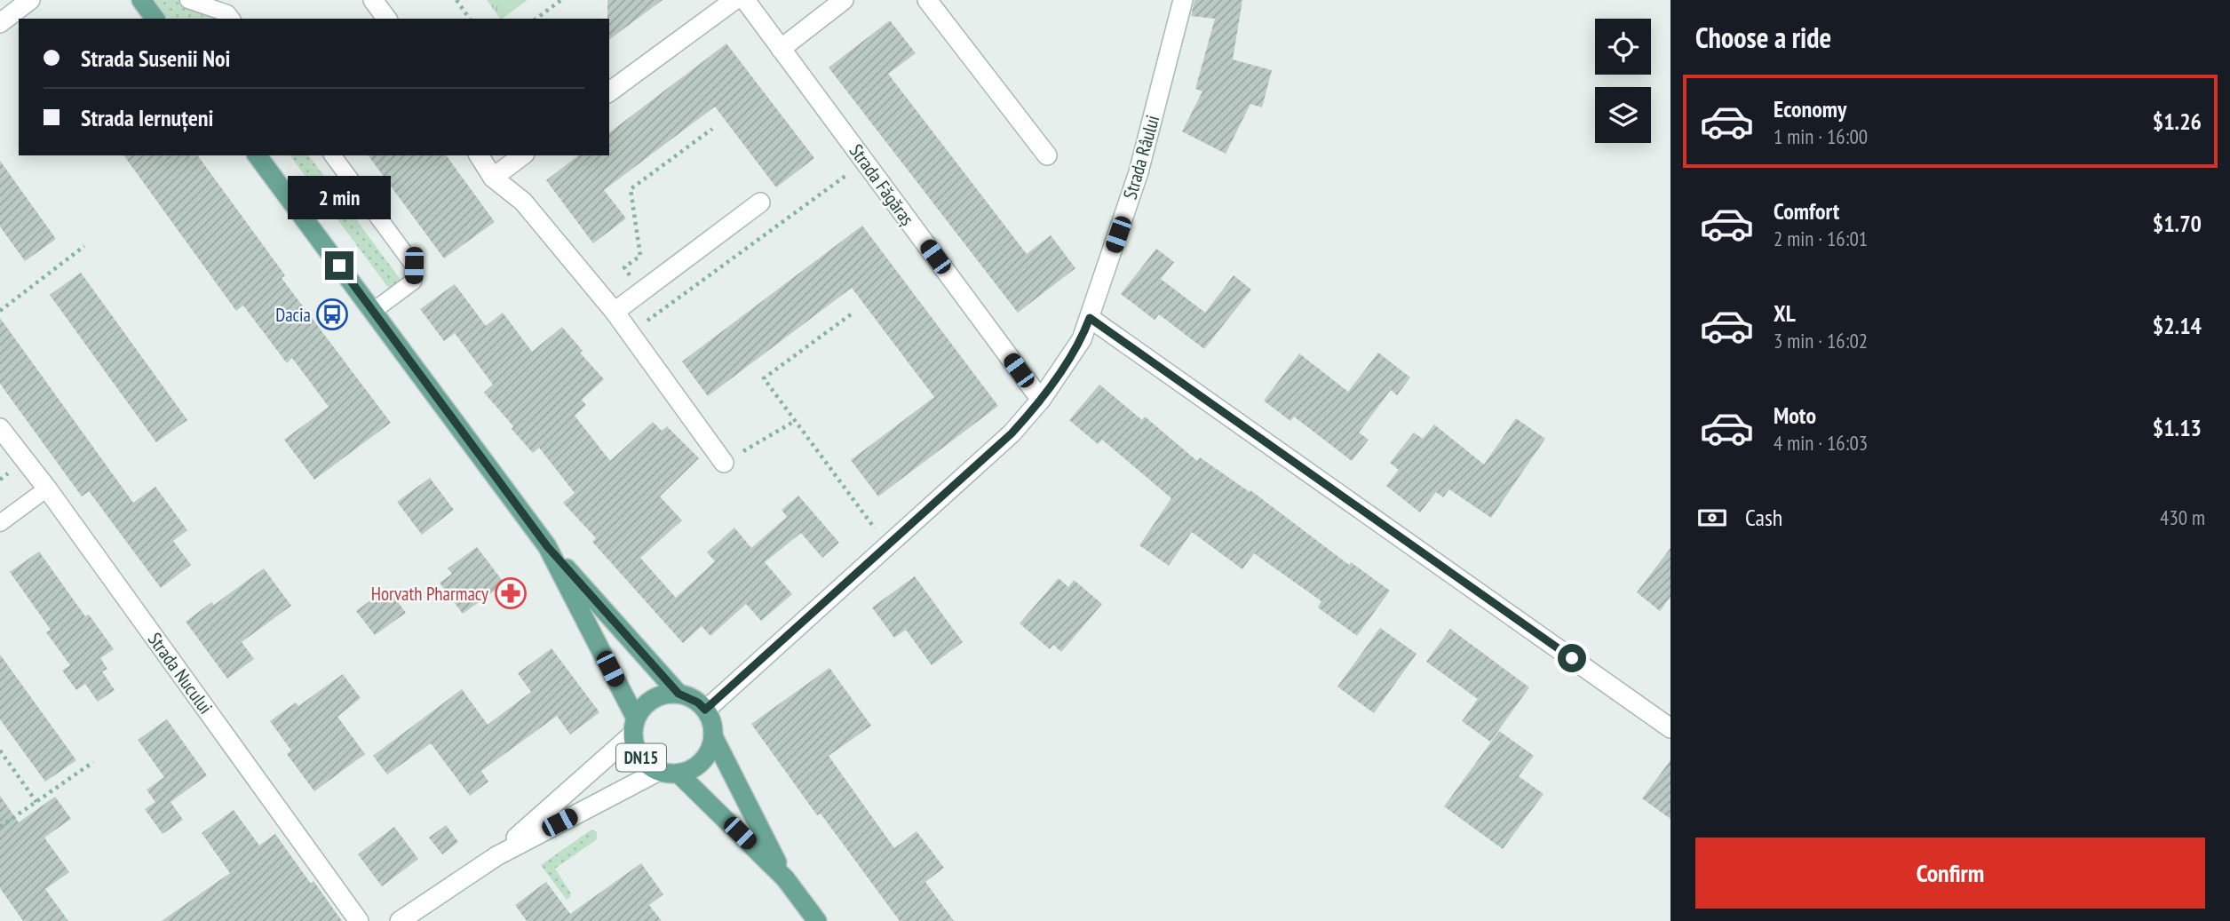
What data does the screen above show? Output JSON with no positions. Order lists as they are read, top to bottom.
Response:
{
  "streets": {
    "main road": ["DN15"],
    "street": ["Strada Râului", "Strada Făgăraș", "Strada Nucului"]
  },
  "crossings": [
    ["Strada Râului", "Strada Făgăraș"],
    ["Strada Râului", "DN15"]
  ],
  "places": {
    "bus stop": ["Dacia"],
    "pharmacy": ["Horvath Pharmacy"]
  },
  "page": {
    "heading": "Choose a ride",
    "banner": ["Strada Susenii Noi", "Strada Iernuțeni"],
    "list": [
      {
        "name": "Economy",
        "note": "1 min · 16:00",
        "value": "$1.26"
      },
      {
        "name": "Comfort",
        "note": "2 min · 16:01",
        "value": "$1.70"
      },
      {
        "name": "XL",
        "note": "3 min · 16:02",
        "value": "$2.14"
      },
      {
        "name": "Moto",
        "note": "4 min · 16:03",
        "value": "$1.13"
      }
    ],
    "bubble": "2 min",
    "pay": ["Cash", "430 m"],
    "buttons": "Confirm"
  }
}
